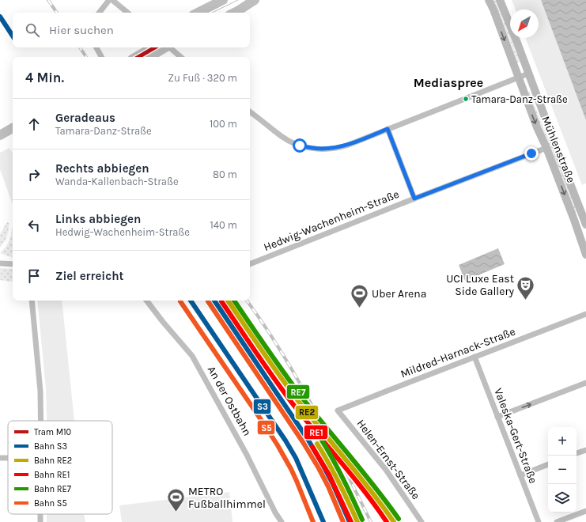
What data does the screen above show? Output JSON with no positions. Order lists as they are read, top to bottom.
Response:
{
  "streets": {
    "main road": ["Mühlenstraße"],
    "street": [
      "Hedwig-Wachenheim-Straße",
      "Mildred-Harnack-Straße",
      "An der Ostbahn",
      "Valeska-Gert-Straße",
      "Helen-Ernst-Straße"
    ]
  },
  "crossings": [
    ["Mühlenstraße", "Hedwig-Wachenheim-Straße"],
    ["Mildred-Harnack-Straße", "Valeska-Gert-Straße"],
    ["Mildred-Harnack-Straße", "Helen-Ernst-Straße"]
  ],
  "districts": ["Mediaspree"],
  "places": {
    "other": ["Tamara-Danz-Straße"],
    "theatre": ["UCI Luxe East Side Gallery"],
    "sports": ["Uber Arena", "METRO Fußballhimmel"]
  },
  "lines": [
    "rail line S3",
    "tram line M10",
    "rail line RE2",
    "rail line RE7",
    "rail line RE1",
    "rail line S5"
  ],
  "legend": [
    "Tram M10",
    "Bahn S3",
    "Bahn RE2",
    "Bahn RE1",
    "Bahn RE7",
    "Bahn S5"
  ],
  "north": "bottom left",
  "page": {
    "search": "Hier suchen",
    "heading": ["4 Min.", "Zu Fuß · 320 m"],
    "list": [
      ["Geradeaus", "Tamara-Danz-Straße", "100 m"],
      ["Rechts abbiegen", "Wanda-Kallenbach-Straße", "80 m"],
      ["Links abbiegen", "Hedwig-Wachenheim-Straße", "140 m"],
      "Ziel erreicht"
    ],
    "map_buttons": ["+", "−"]
  }
}
